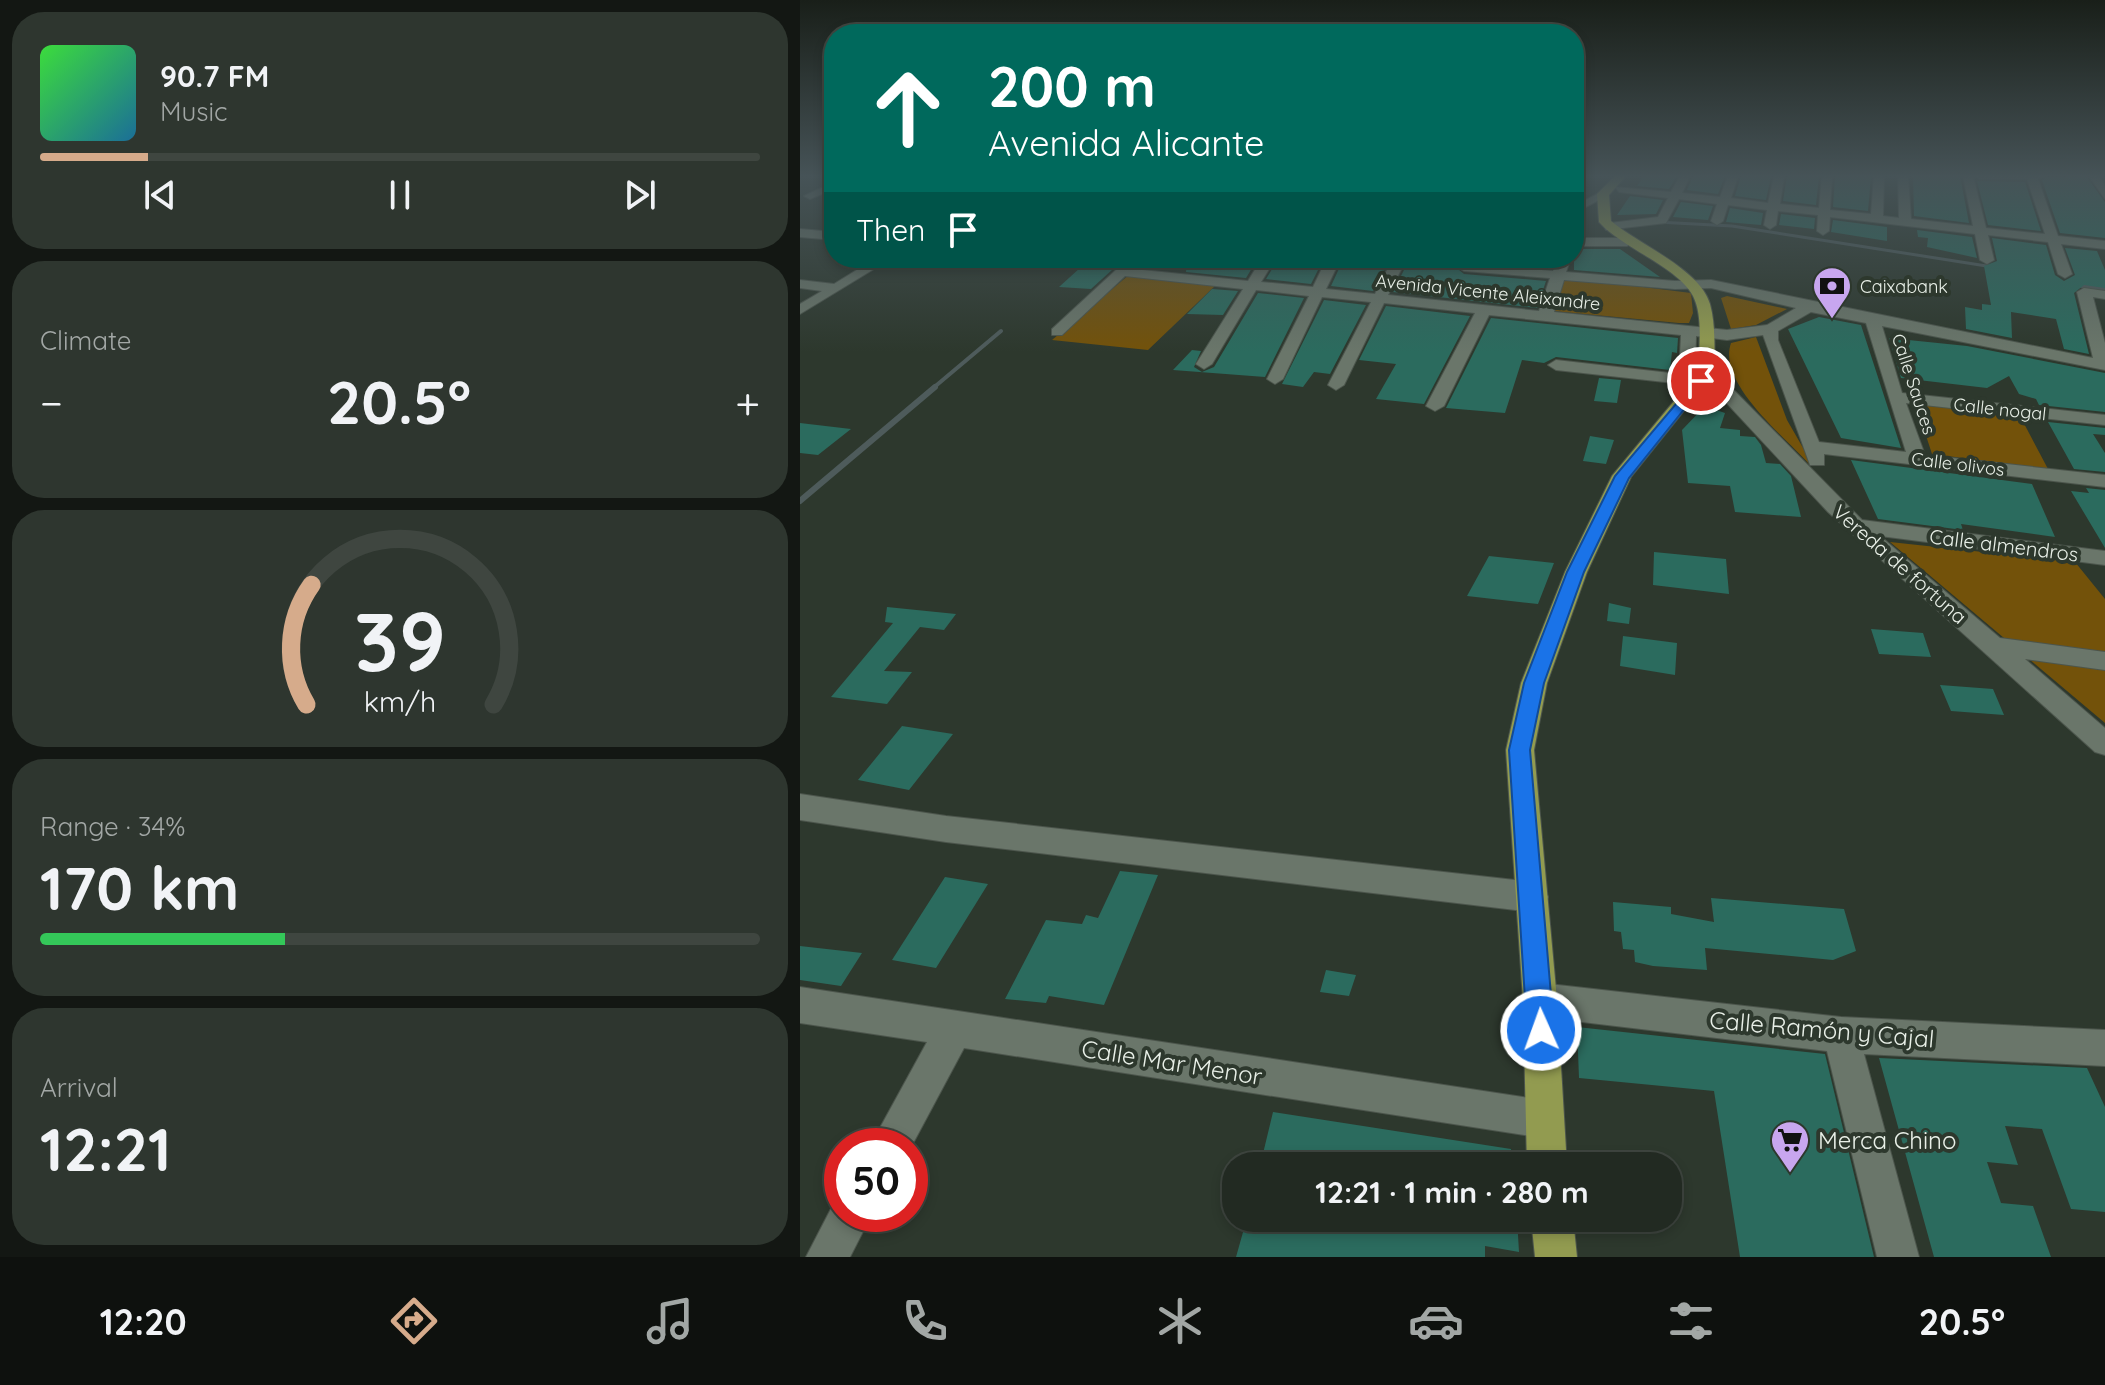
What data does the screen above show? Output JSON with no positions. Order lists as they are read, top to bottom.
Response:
{
  "streets": {
    "street": [
      "Avenida Vicente Aleixandre",
      "Calle Sauces",
      "Calle nogal",
      "Calle olivos",
      "Calle almendros",
      "Vereda de fortuna",
      "Calle Ramón y Cajal",
      "Calle Mar Menor"
    ]
  },
  "crossings": [
    ["Avenida Vicente Aleixandre", "Vereda de fortuna"],
    ["Calle Sauces", "Calle nogal"],
    ["Calle Sauces", "Calle olivos"],
    ["Calle olivos", "Vereda de fortuna"],
    ["Calle almendros", "Vereda de fortuna"]
  ],
  "places": {
    "bank": ["Caixabank"],
    "supermarket": ["Merca Chino"]
  },
  "page": {
    "turn": ["200 m", "Avenida Alicante"],
    "song": ["90.7 FM", "Music"],
    "then": "Then",
    "tile": [
      "Climate",
      ["Range · 34%", "170 km"],
      ["Arrival", "12:21"]
    ],
    "heat": ["−", "20.5°", "+"],
    "limit": "50",
    "trip": "12:21 · 1 min · 280 m",
    "tabs": ["12:20", "20.5°"],
    "gauge": ["39", "km/h"]
  }
}
